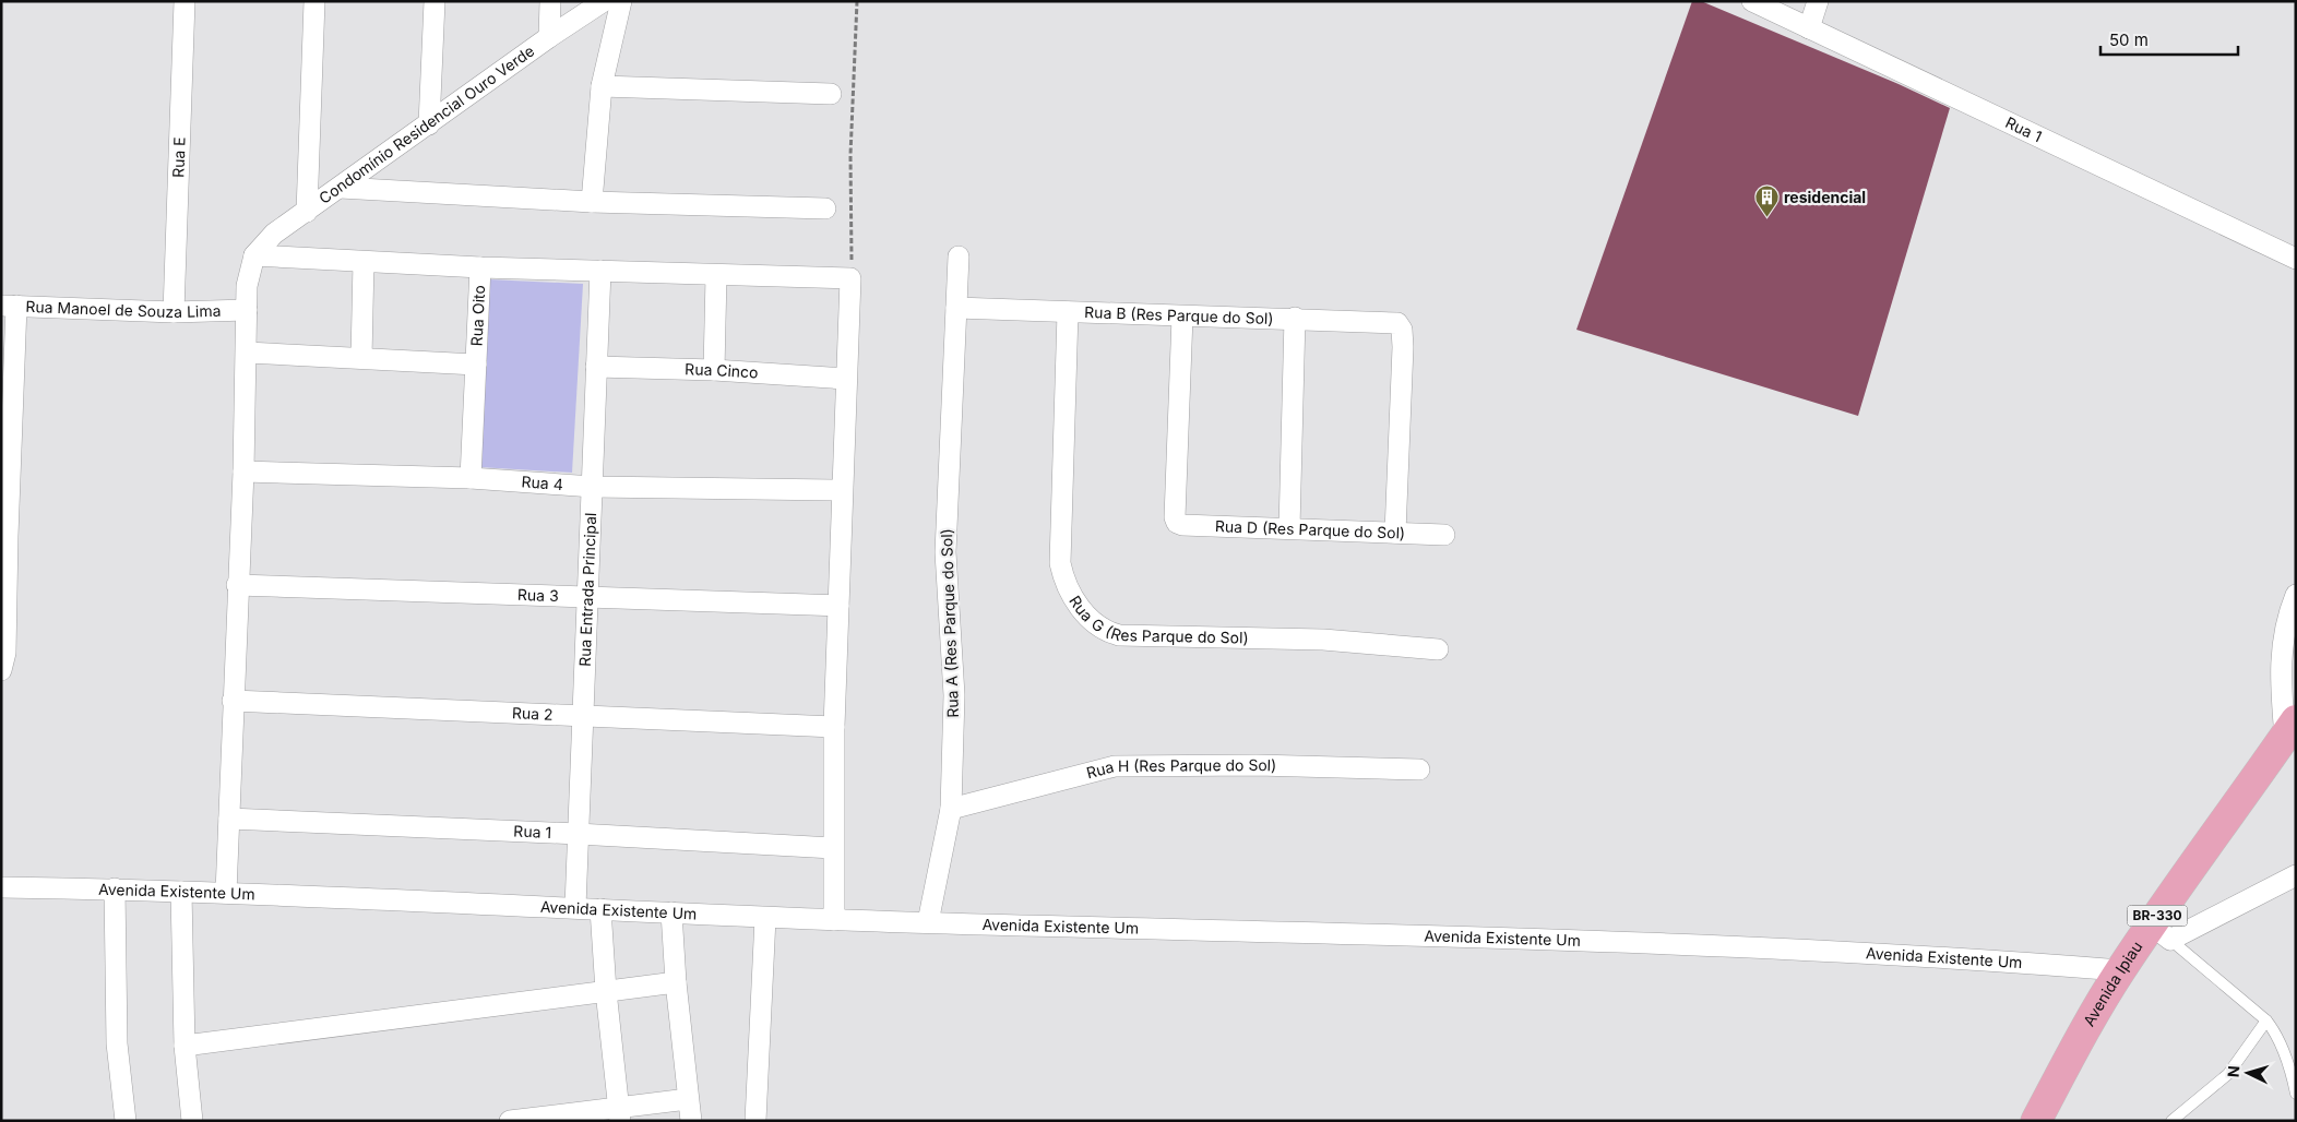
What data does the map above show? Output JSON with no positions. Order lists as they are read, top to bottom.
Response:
{
  "streets": {
    "main road": ["BR-330", "Avenida Ipiau"],
    "street": [
      "Condomínio Residencial Ouro Verde",
      "Rua 1",
      "Rua E",
      "Rua Manoel de Souza Lima",
      "Rua Oito",
      "Rua B (Res Parque do Sol)",
      "Rua Cinco",
      "Rua 4",
      "Rua D (Res Parque do Sol)",
      "Rua Entrada Principal",
      "Rua 3",
      "Rua G (Res Parque do Sol)",
      "Rua A (Res Parque do Sol)",
      "Rua 2",
      "Rua H (Res Parque do Sol)",
      "Avenida Existente Um"
    ]
  },
  "crossings": [
    ["Rua 1", "Rua Entrada Principal"],
    ["Rua E", "Rua Manoel de Souza Lima"],
    ["Rua Oito", "Rua 4"],
    ["Rua B (Res Parque do Sol)", "Rua D (Res Parque do Sol)"],
    ["Rua B (Res Parque do Sol)", "Rua G (Res Parque do Sol)"],
    ["Rua B (Res Parque do Sol)", "Rua A (Res Parque do Sol)"],
    ["Rua Cinco", "Rua Entrada Principal"],
    ["Rua 4", "Rua Entrada Principal"],
    ["Rua Entrada Principal", "Rua 3"],
    ["Rua Entrada Principal", "Rua 2"],
    ["Rua Entrada Principal", "Avenida Existente Um"],
    ["Rua A (Res Parque do Sol)", "Rua H (Res Parque do Sol)"],
    ["Rua A (Res Parque do Sol)", "Avenida Existente Um"],
    ["Avenida Existente Um", "Avenida Ipiau"]
  ],
  "places": {
    "building": ["residencial"]
  },
  "scale_bar": "50 m",
  "north": "left"
}
